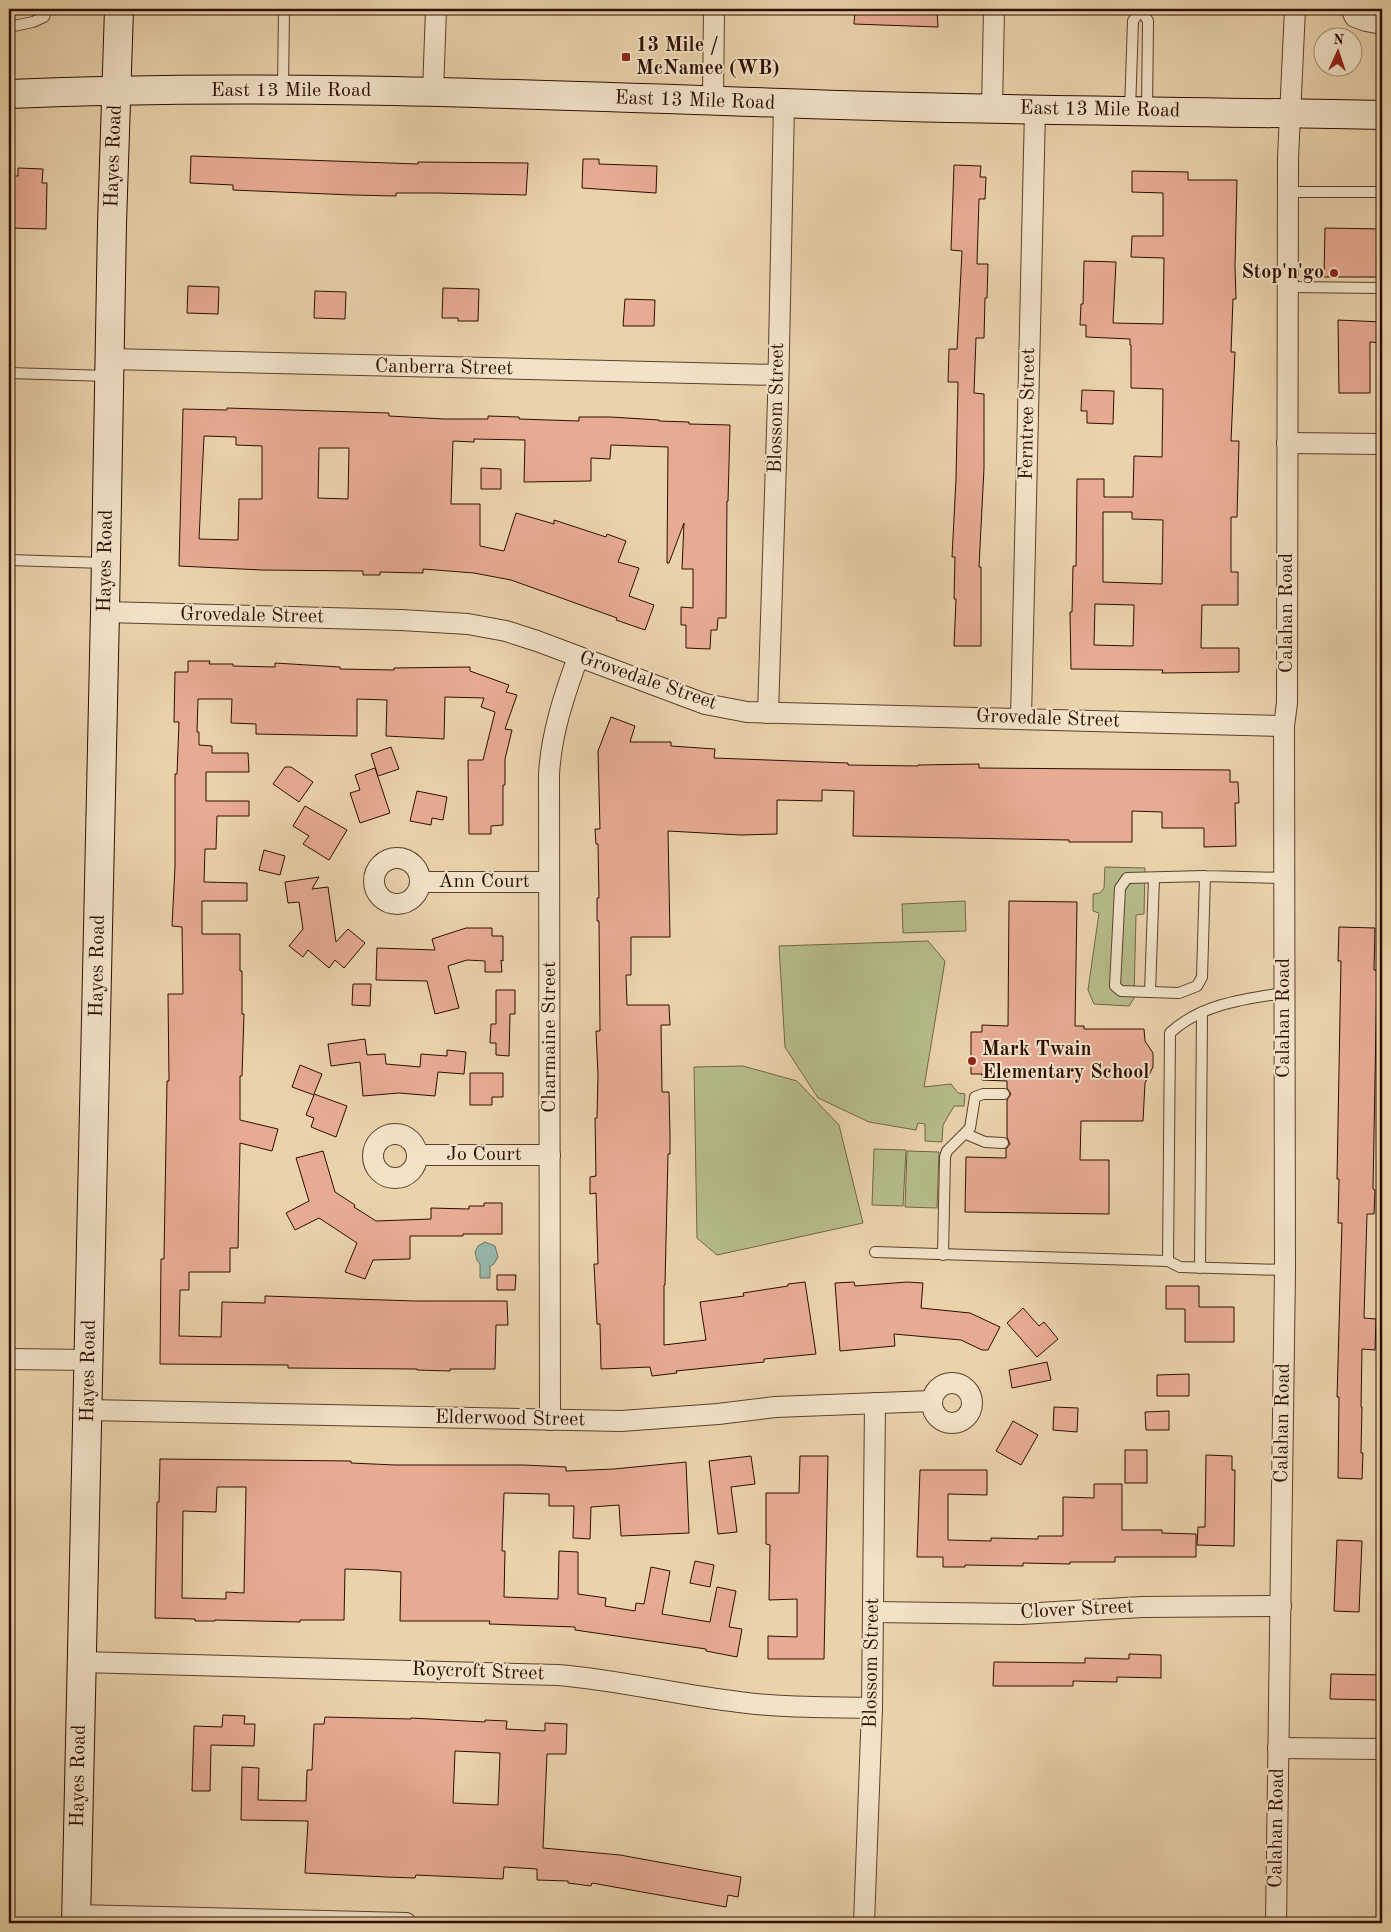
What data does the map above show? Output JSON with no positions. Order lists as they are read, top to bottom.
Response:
{
  "streets": {
    "street": [
      "East 13 Mile Road",
      "Hayes Road",
      "Canberra Street",
      "Blossom Street",
      "Ferntree Street",
      "Calahan Road",
      "Grovedale Street",
      "Ann Court",
      "Charmaine Street",
      "Jo Court",
      "Elderwood Street",
      "Clover Street",
      "Roycroft Street"
    ]
  },
  "crossings": [
    ["East 13 Mile Road", "Hayes Road"],
    ["East 13 Mile Road", "Blossom Street"],
    ["East 13 Mile Road", "Ferntree Street"],
    ["East 13 Mile Road", "Calahan Road"],
    ["Hayes Road", "Canberra Street"],
    ["Hayes Road", "Grovedale Street"],
    ["Hayes Road", "Elderwood Street"],
    ["Hayes Road", "Roycroft Street"],
    ["Canberra Street", "Blossom Street"],
    ["Blossom Street", "Grovedale Street"],
    ["Blossom Street", "Elderwood Street"],
    ["Blossom Street", "Clover Street"],
    ["Blossom Street", "Roycroft Street"],
    ["Ferntree Street", "Grovedale Street"],
    ["Calahan Road", "Grovedale Street"],
    ["Calahan Road", "Clover Street"],
    ["Grovedale Street", "Charmaine Street"],
    ["Ann Court", "Charmaine Street"],
    ["Charmaine Street", "Jo Court"],
    ["Charmaine Street", "Elderwood Street"]
  ],
  "places": {
    "transit": ["13 Mile / McNamee (WB)"],
    "other": ["Stop'n'go", "Mark Twain Elementary School"]
  },
  "north": "top"
}
